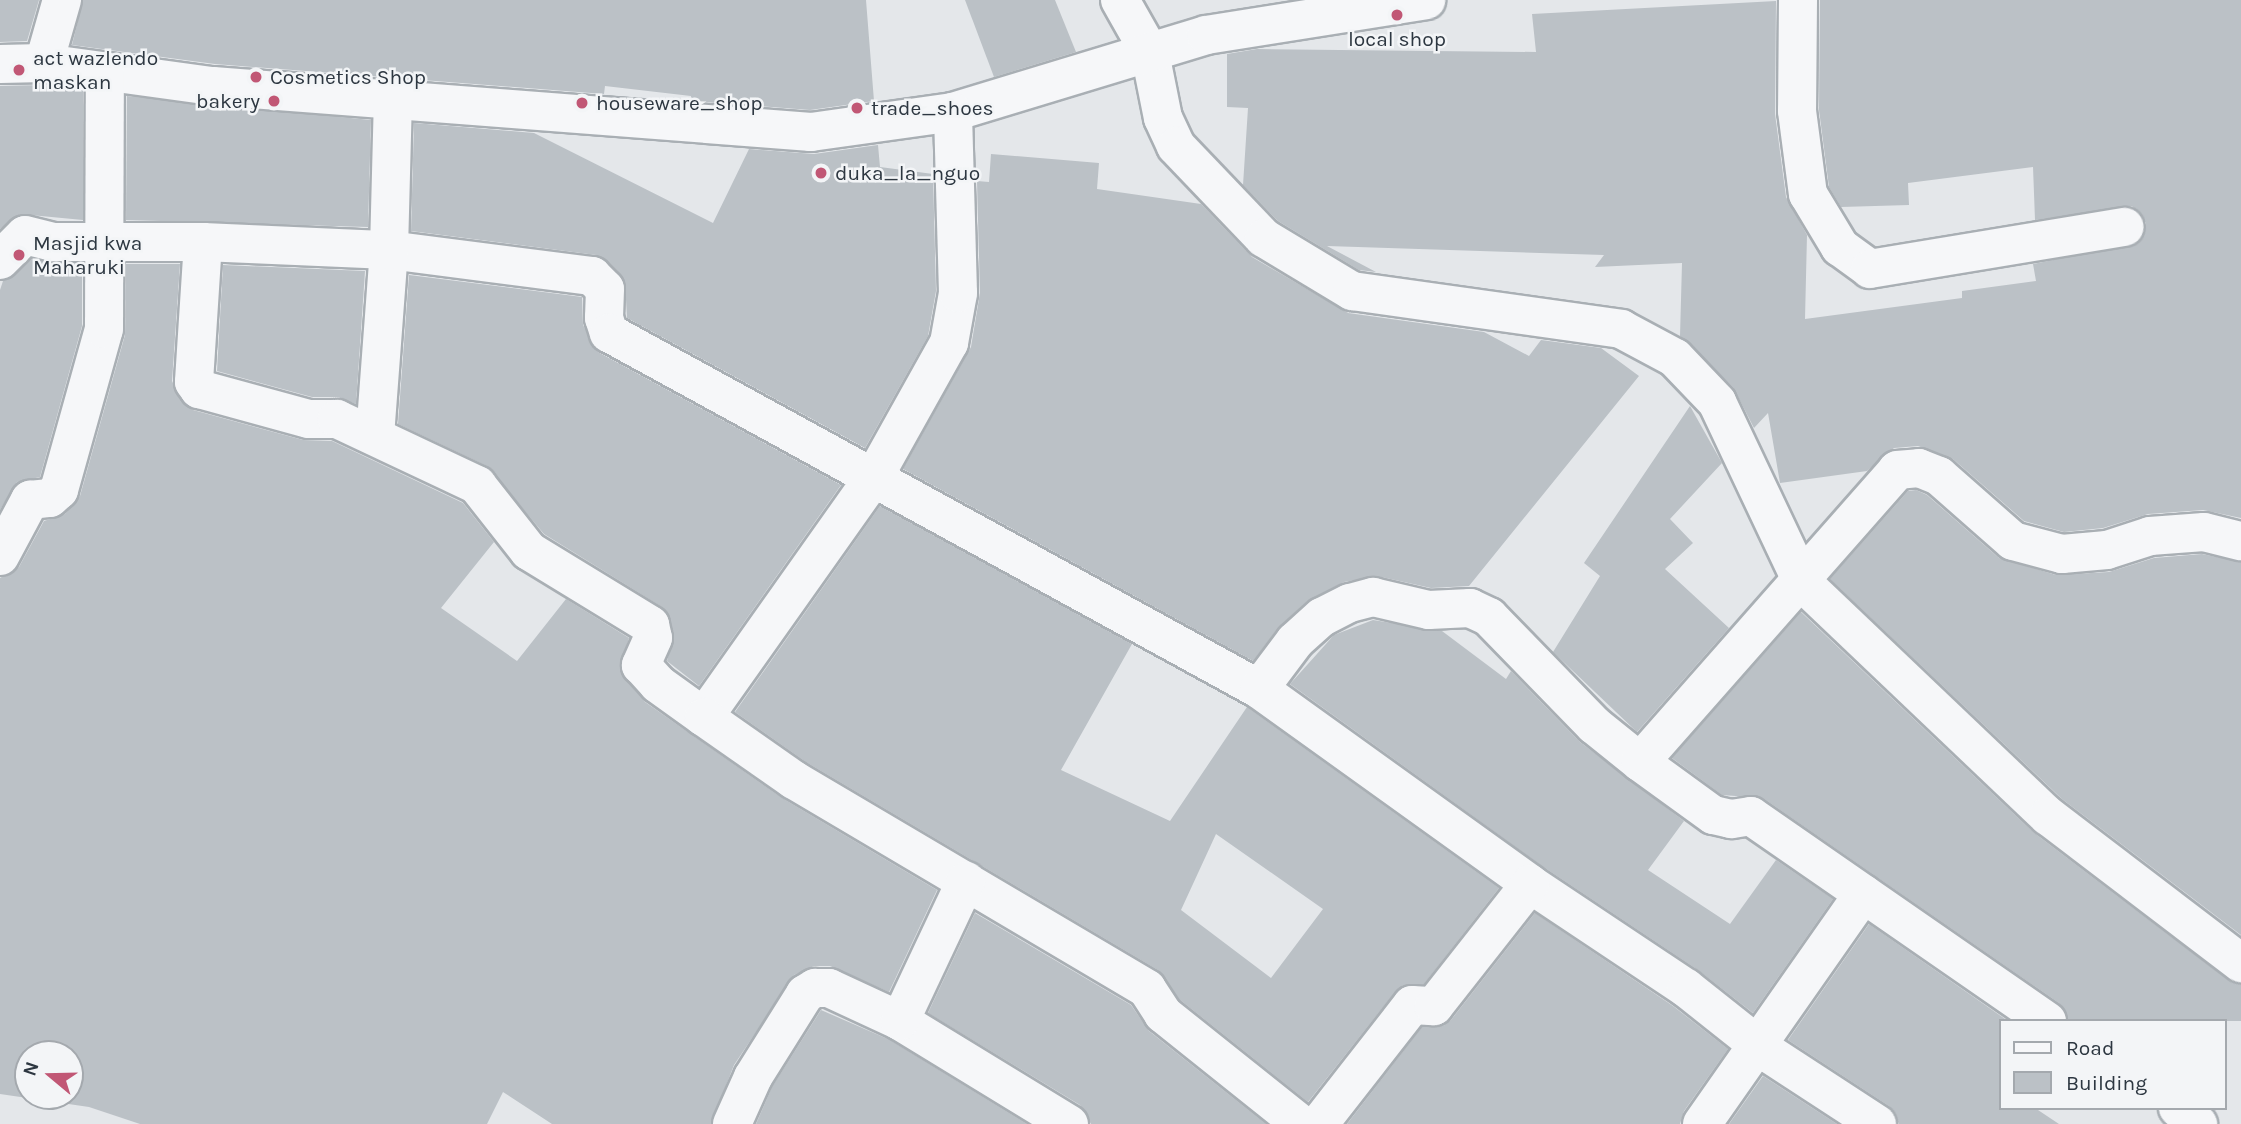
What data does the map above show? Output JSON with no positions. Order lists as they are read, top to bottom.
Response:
{
  "places": [
    "local shop",
    "act wazlendo maskan",
    "Cosmetics Shop",
    "bakery",
    "houseware_shop",
    "trade_shoes",
    "duka_la_nguo",
    "Masjid kwa Maharuki"
  ],
  "legend": ["Road", "Building"],
  "north": "left"
}
